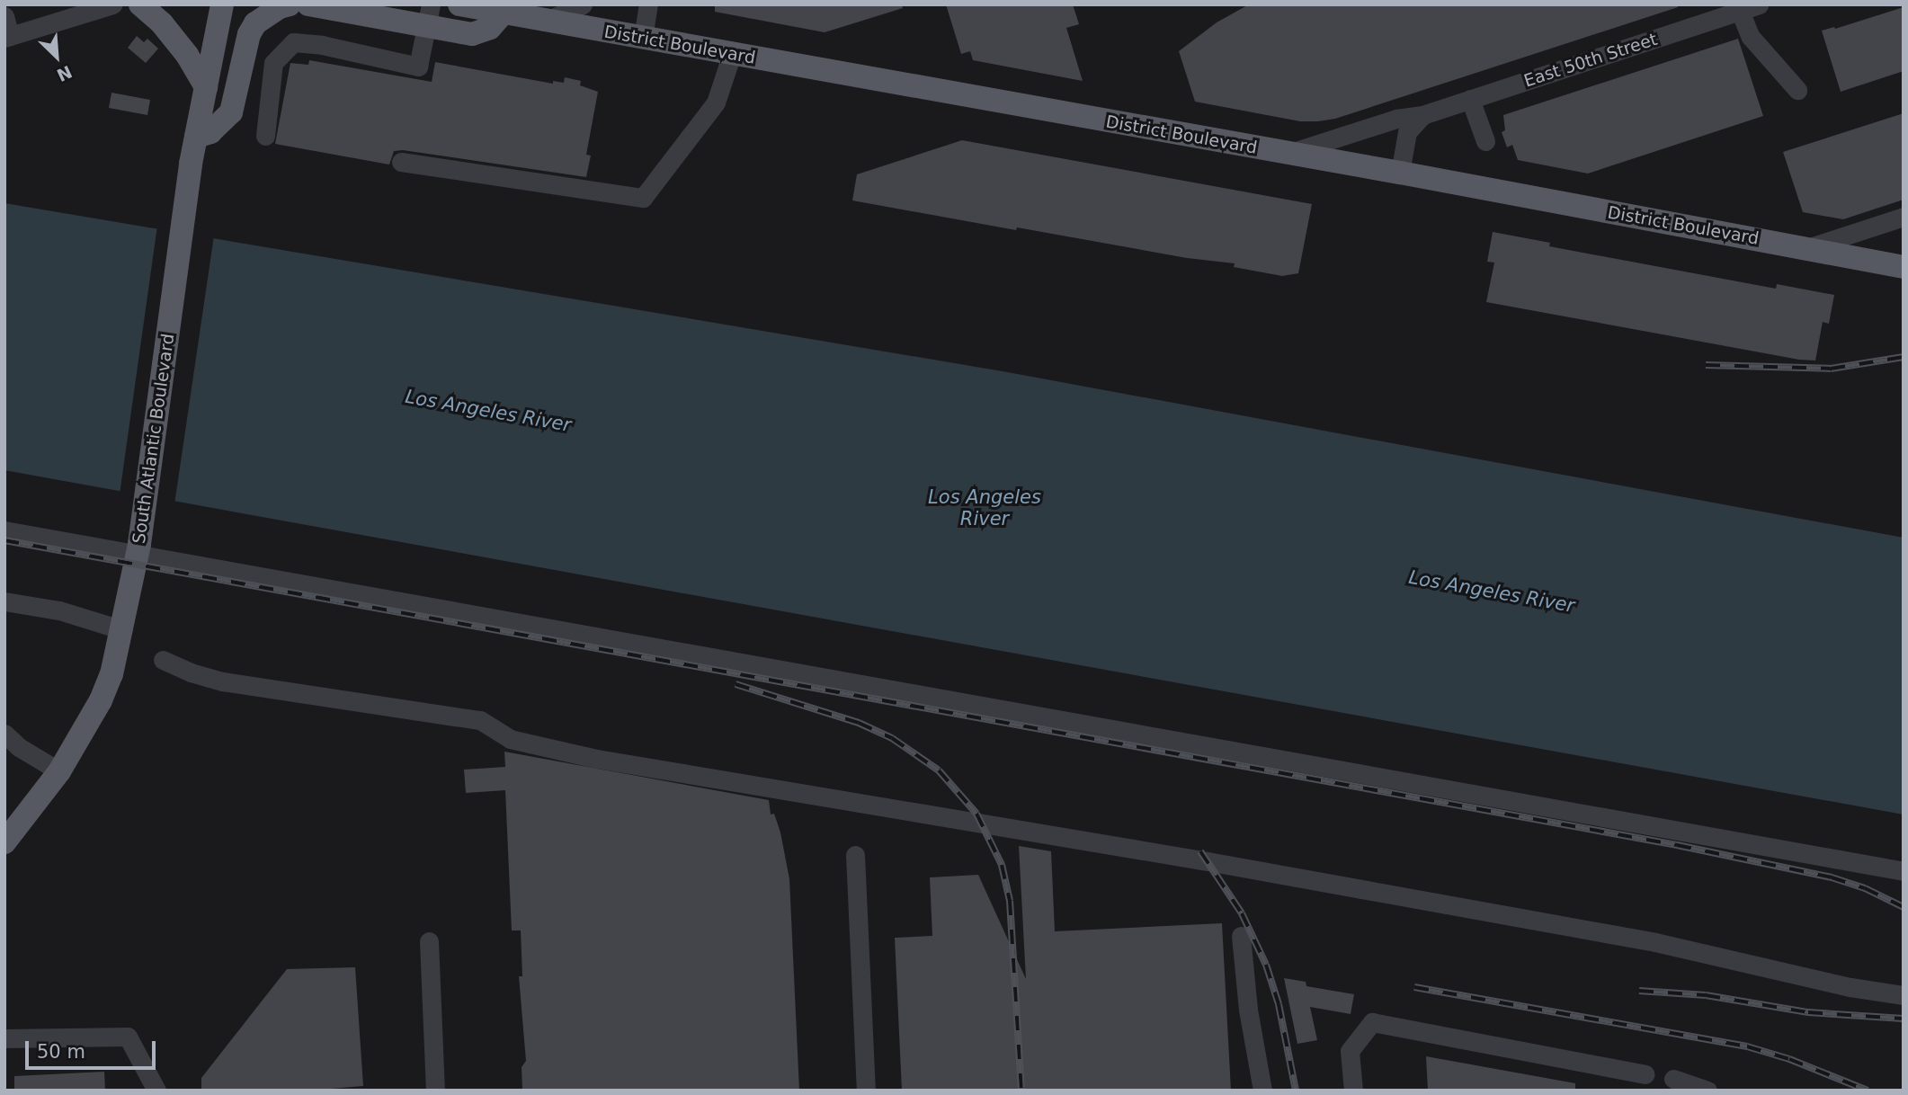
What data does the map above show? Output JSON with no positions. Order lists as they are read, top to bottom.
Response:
{
  "streets": {
    "main road": ["District Boulevard", "South Atlantic Boulevard"],
    "street": ["East 50th Street"]
  },
  "crossings": [
    ["District Boulevard", "East 50th Street"]
  ],
  "water": ["Los Angeles River"],
  "scale_bar": "50 m",
  "north": "bottom right"
}
